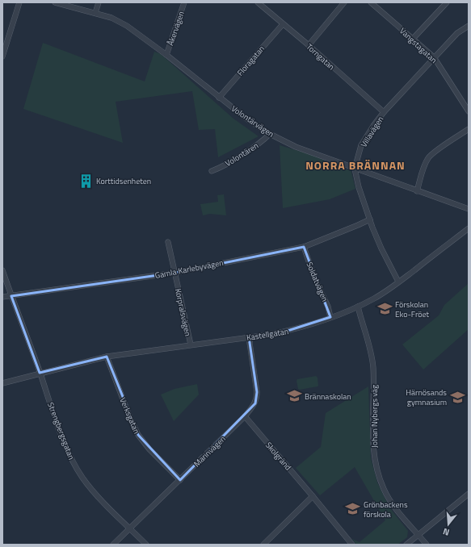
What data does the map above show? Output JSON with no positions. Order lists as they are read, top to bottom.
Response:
{
  "streets": {
    "street": [
      "Åkervägen",
      "Vangstagatan",
      "Torngatan",
      "Floragatan",
      "Volontärvägen",
      "Villavägen",
      "Volontären",
      "Gamla Karlebyvägen",
      "Soldatvägen",
      "Korpralsvägen",
      "Kastellgatan",
      "Verksgatan",
      "Johan Nybergs väg",
      "Strengbergsgatan",
      "Marinvägen",
      "Skolgränd"
    ]
  },
  "crossings": [
    ["Åkervägen", "Volontärvägen"],
    ["Vangstagatan", "Villavägen"],
    ["Torngatan", "Floragatan"],
    ["Torngatan", "Villavägen"],
    ["Floragatan", "Volontärvägen"],
    ["Volontärvägen", "Villavägen"],
    ["Volontärvägen", "Volontären"],
    ["Villavägen", "Gamla Karlebyvägen"],
    ["Villavägen", "Kastellgatan"],
    ["Gamla Karlebyvägen", "Soldatvägen"],
    ["Gamla Karlebyvägen", "Korpralsvägen"],
    ["Gamla Karlebyvägen", "Strengbergsgatan"],
    ["Soldatvägen", "Kastellgatan"],
    ["Korpralsvägen", "Kastellgatan"],
    ["Kastellgatan", "Verksgatan"],
    ["Kastellgatan", "Johan Nybergs väg"],
    ["Kastellgatan", "Strengbergsgatan"],
    ["Kastellgatan", "Marinvägen"],
    ["Verksgatan", "Marinvägen"],
    ["Strengbergsgatan", "Marinvägen"],
    ["Marinvägen", "Skolgränd"]
  ],
  "districts": ["NORRA BRÄNNAN"],
  "places": {
    "building": ["Korttidsenheten"],
    "school or university": [
      "Förskolan Eko-Fröet",
      "Brännaskolan",
      "Härnösands gymnasium",
      "Grönbackens förskola"
    ]
  },
  "north": "bottom"
}
